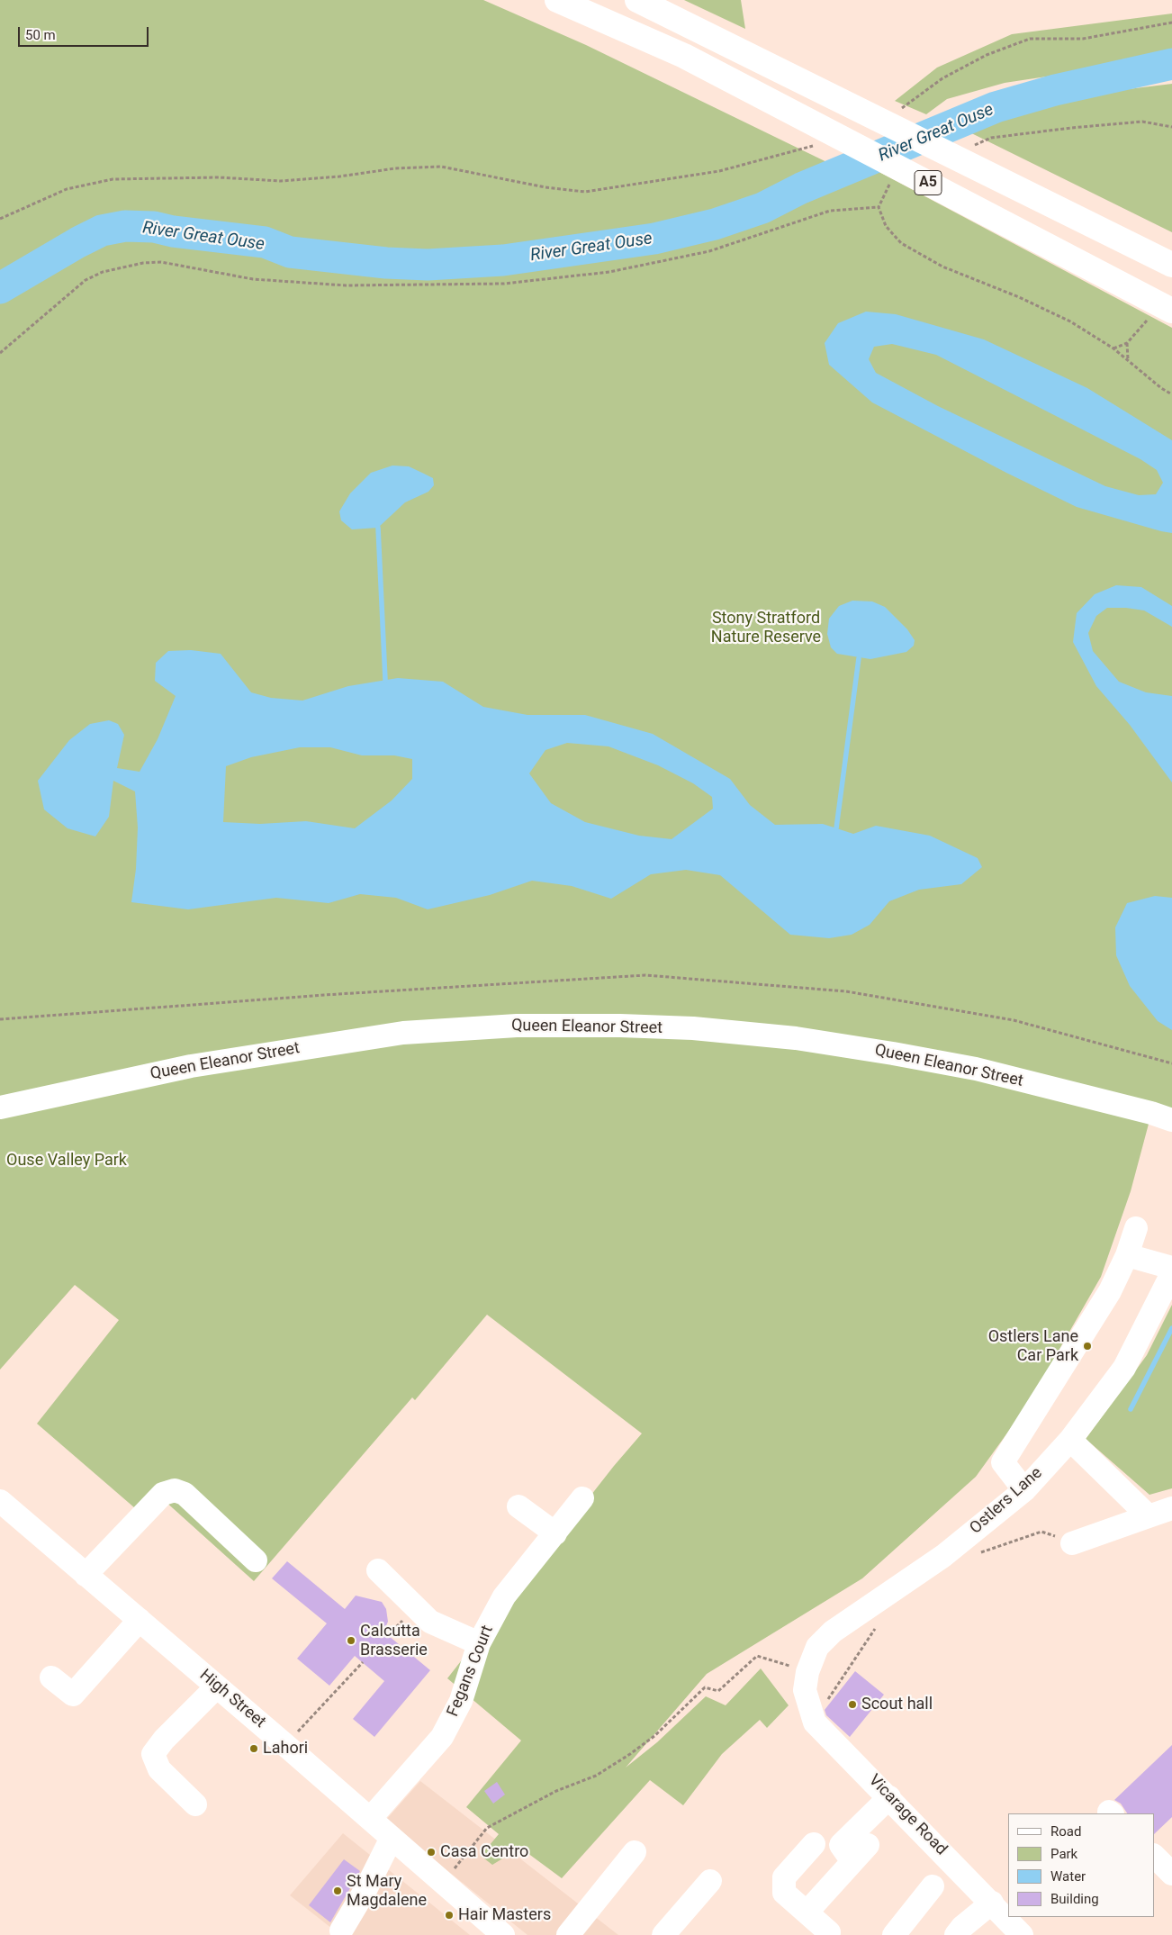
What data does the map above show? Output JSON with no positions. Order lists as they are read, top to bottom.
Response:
{
  "streets": {
    "highway": ["A5"],
    "street": [
      "Queen Eleanor Street",
      "Ostlers Lane",
      "Fegans Court",
      "High Street",
      "Vicarage Road"
    ]
  },
  "crossings": [
    ["Ostlers Lane", "Vicarage Road"],
    ["Fegans Court", "High Street"]
  ],
  "water": ["River Great Ouse"],
  "parks": ["Stony Stratford Nature Reserve", "Ouse Valley Park"],
  "places": [
    "Ostlers Lane Car Park",
    "Calcutta Brasserie",
    "Scout hall",
    "Lahori",
    "Casa Centro",
    "St Mary Magdalene",
    "Hair Masters"
  ],
  "legend": [
    "Road",
    "Park",
    "Water",
    "Building"
  ],
  "scale_bar": "50 m"
}
